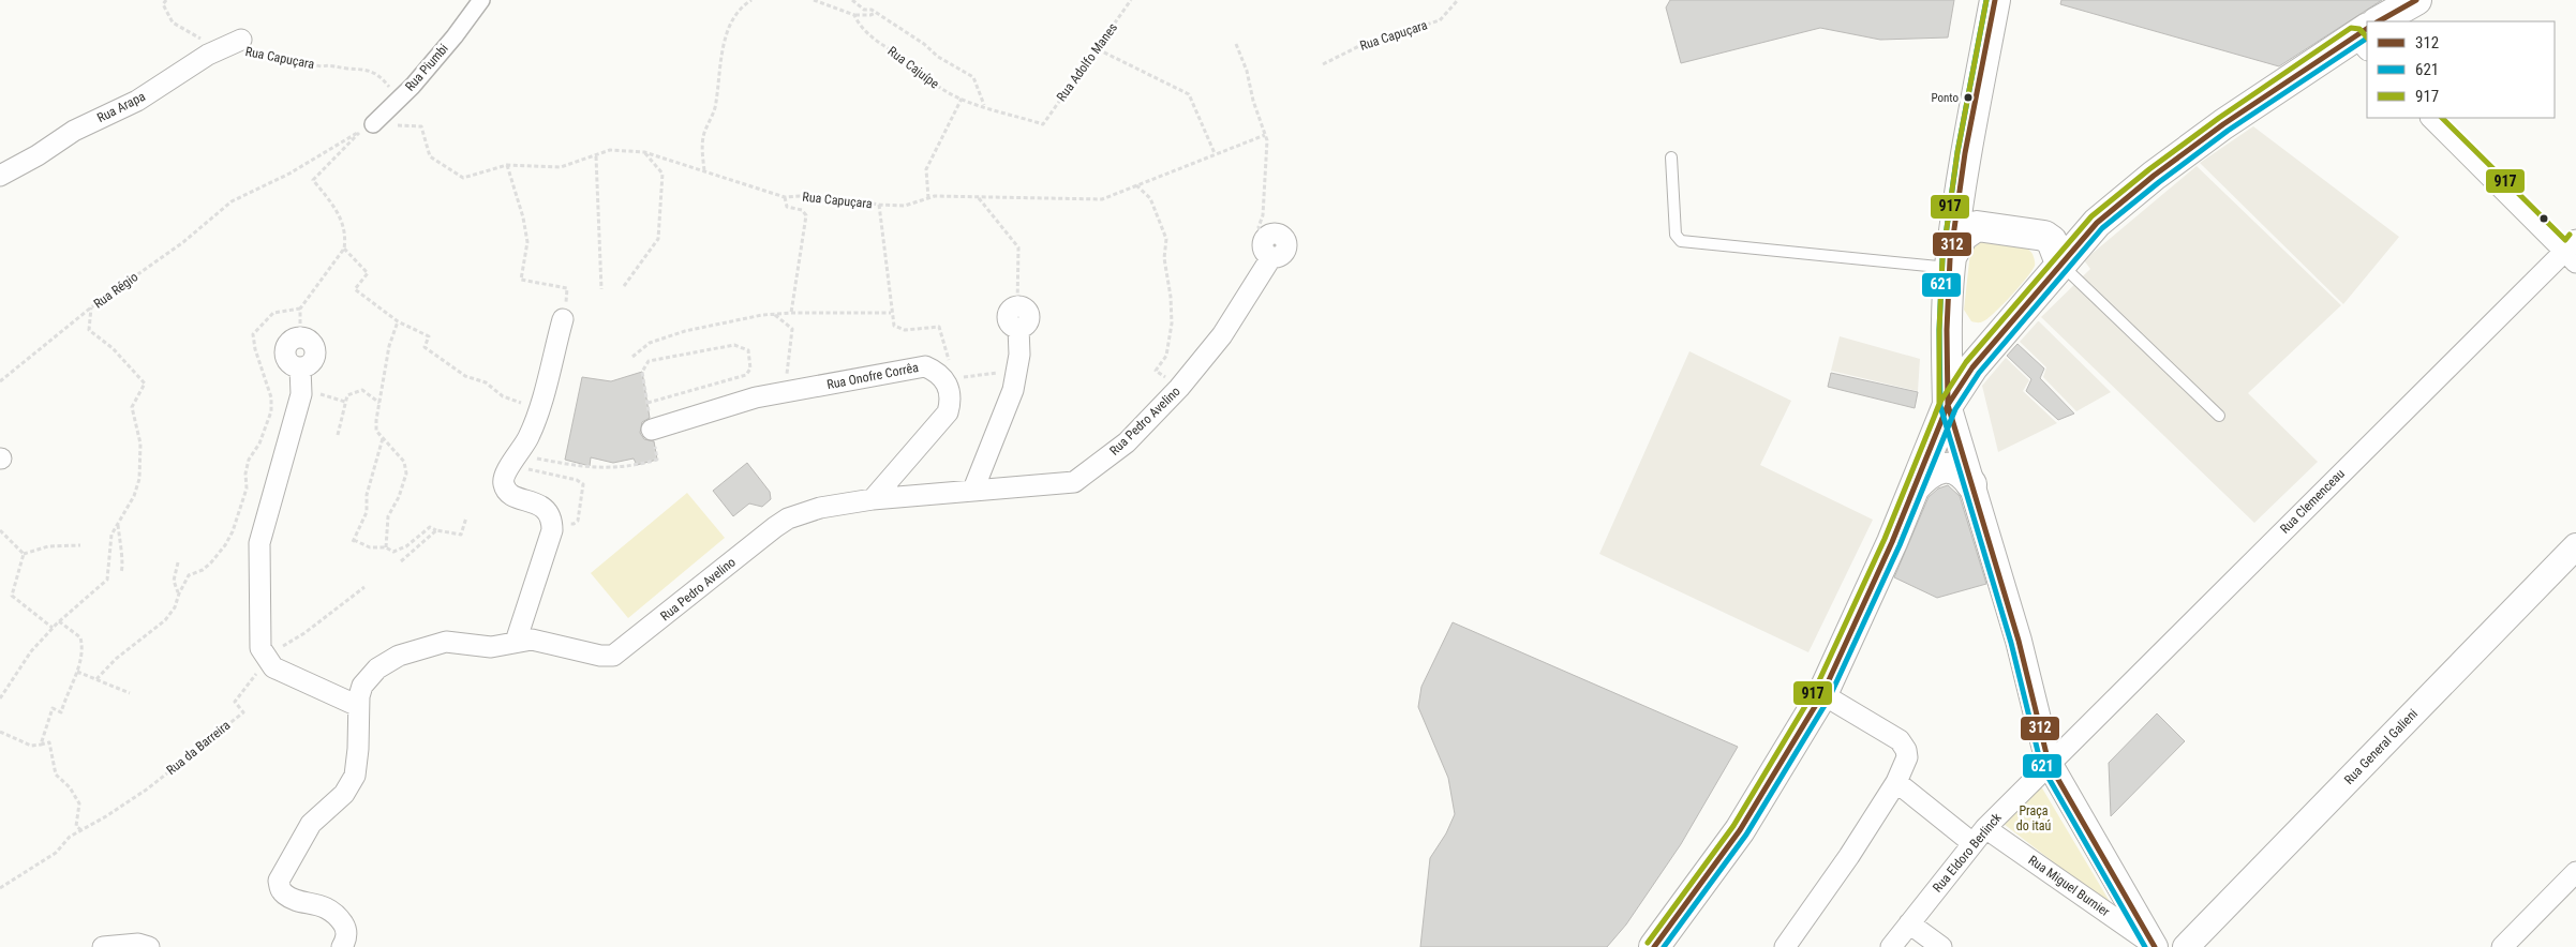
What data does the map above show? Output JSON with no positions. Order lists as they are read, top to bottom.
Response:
{
  "streets": {
    "street": [
      "Rua Piumbi",
      "Rua Arapa",
      "Rua Onofre Corrêa",
      "Rua Pedro Avelino",
      "Rua Clemenceau",
      "Rua General Galieni",
      "Rua Eldoro Berlinck",
      "Rua Miguel Burnier"
    ],
    "path": [
      "Rua Capuçara",
      "Rua Adolfo Manes",
      "Rua Cajuípe",
      "Rua Régio",
      "Rua da Barreira"
    ]
  },
  "crossings": [
    ["Rua Capuçara", "Rua Piumbi"],
    ["Rua Capuçara", "Rua Arapa"],
    ["Rua Adolfo Manes", "Rua Cajuípe"],
    ["Rua Clemenceau", "Rua Eldoro Berlinck"],
    ["Rua Eldoro Berlinck", "Rua Miguel Burnier"]
  ],
  "parks": ["Praça do itaú"],
  "places": ["Ponto"],
  "lines": ["transit line 312", "transit line 621", "transit line 917"],
  "legend": ["312", "621", "917"]
}
